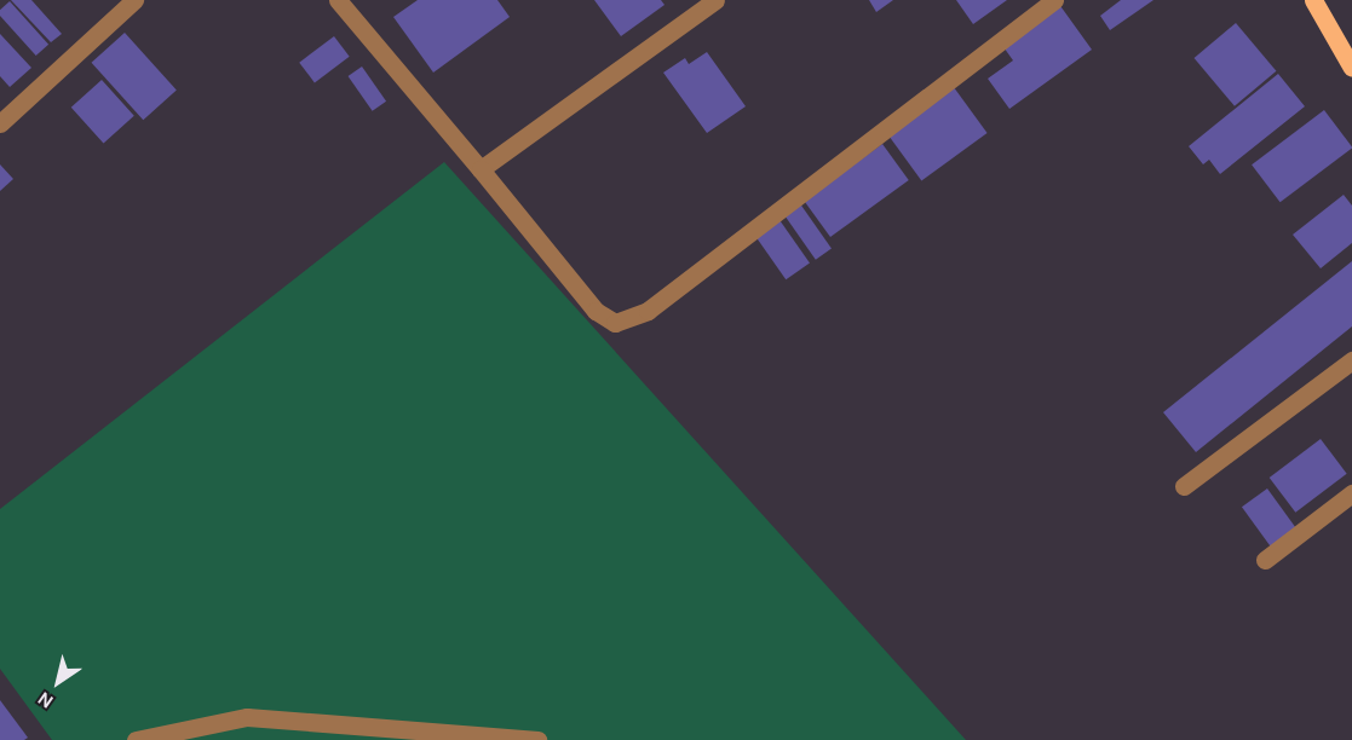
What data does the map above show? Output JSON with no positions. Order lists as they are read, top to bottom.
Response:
{
  "north": "bottom left"
}
